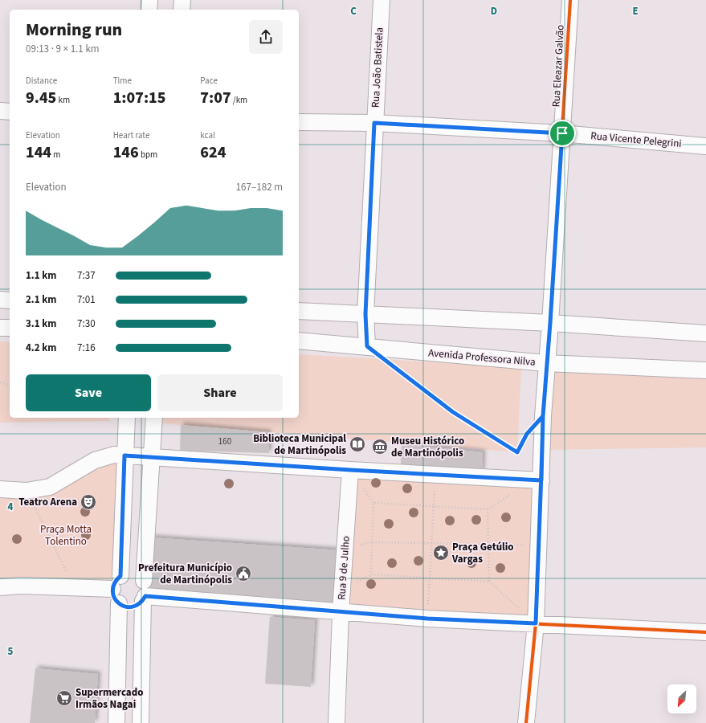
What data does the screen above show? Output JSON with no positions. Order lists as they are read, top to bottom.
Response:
{
  "streets": {
    "street": [
      "Rua Eleazar Galvão",
      "Rua João Batistela",
      "Rua Vicente Pelegrini",
      "Avenida Professora Nilva",
      "Rua 9 de Julho"
    ]
  },
  "crossings": [
    ["Rua Eleazar Galvão", "Rua Vicente Pelegrini"],
    ["Rua Eleazar Galvão", "Avenida Professora Nilva"],
    ["Rua João Batistela", "Rua Vicente Pelegrini"],
    ["Rua João Batistela", "Avenida Professora Nilva"]
  ],
  "parks": ["Praça Motta Tolentino"],
  "places": {
    "library": ["Biblioteca Municipal de Martinópolis"],
    "museum": ["Museu Histórico de Martinópolis"],
    "theatre": ["Teatro Arena"],
    "place": ["Praça Getúlio Vargas"],
    "public building": ["Prefeitura Município de Martinópolis"],
    "supermarket": ["Supermercado Irmãos Nagai"]
  },
  "house_numbers": ["160"],
  "north": "bottom left",
  "page": {
    "heading": ["Morning run", "09:13 · 9 × 1.1 km"],
    "stats": [
      ["Distance", "9.45 km"],
      ["Time", "1:07:15"],
      ["Pace", "7:07 /km"],
      ["Elevation", "144 m"],
      ["Heart rate", "146 bpm"],
      ["kcal", "624"]
    ],
    "chart": ["Elevation", "167–182 m"],
    "list": [
      {
        "name": "1.1 km",
        "note": "7:37"
      },
      {
        "name": "2.1 km",
        "note": "7:01"
      },
      {
        "name": "3.1 km",
        "note": "7:30"
      },
      {
        "name": "4.2 km",
        "note": "7:16"
      }
    ],
    "buttons": ["Save", "Share"]
  },
  "grid": {
    "columns": ["C", "D", "E"],
    "rows": ["4", "5"]
  }
}
